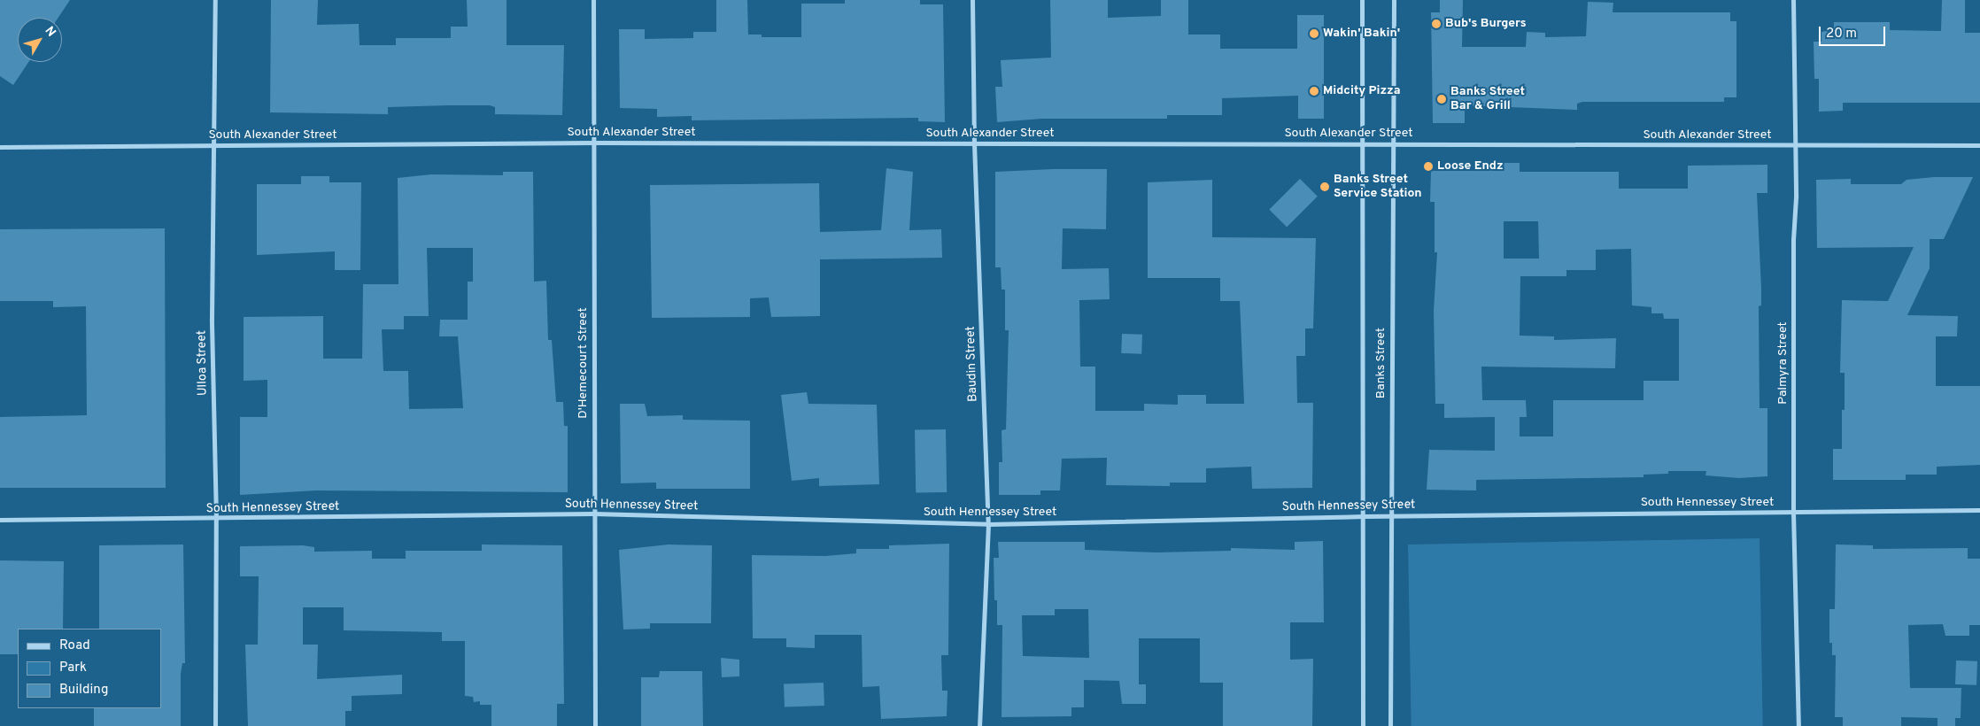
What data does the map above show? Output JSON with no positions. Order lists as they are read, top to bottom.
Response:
{
  "streets": {
    "street": [
      "South Alexander Street",
      "Ulloa Street",
      "D'Hemecourt Street",
      "Banks Street",
      "Palmyra Street",
      "Baudin Street",
      "South Hennessey Street"
    ]
  },
  "crossings": [
    ["South Alexander Street", "Ulloa Street"],
    ["South Alexander Street", "D'Hemecourt Street"],
    ["South Alexander Street", "Banks Street"],
    ["South Alexander Street", "Palmyra Street"],
    ["South Alexander Street", "Baudin Street"],
    ["Ulloa Street", "South Hennessey Street"],
    ["D'Hemecourt Street", "South Hennessey Street"],
    ["Banks Street", "South Hennessey Street"],
    ["Palmyra Street", "South Hennessey Street"],
    ["Baudin Street", "South Hennessey Street"]
  ],
  "places": [
    "Bub's Burgers",
    "Wakin' Bakin'",
    "Midcity Pizza",
    "Banks Street Bar & Grill",
    "Loose Endz",
    "Banks Street Service Station"
  ],
  "legend": ["Road", "Park", "Building"],
  "scale_bar": "20 m",
  "north": "top right"
}
